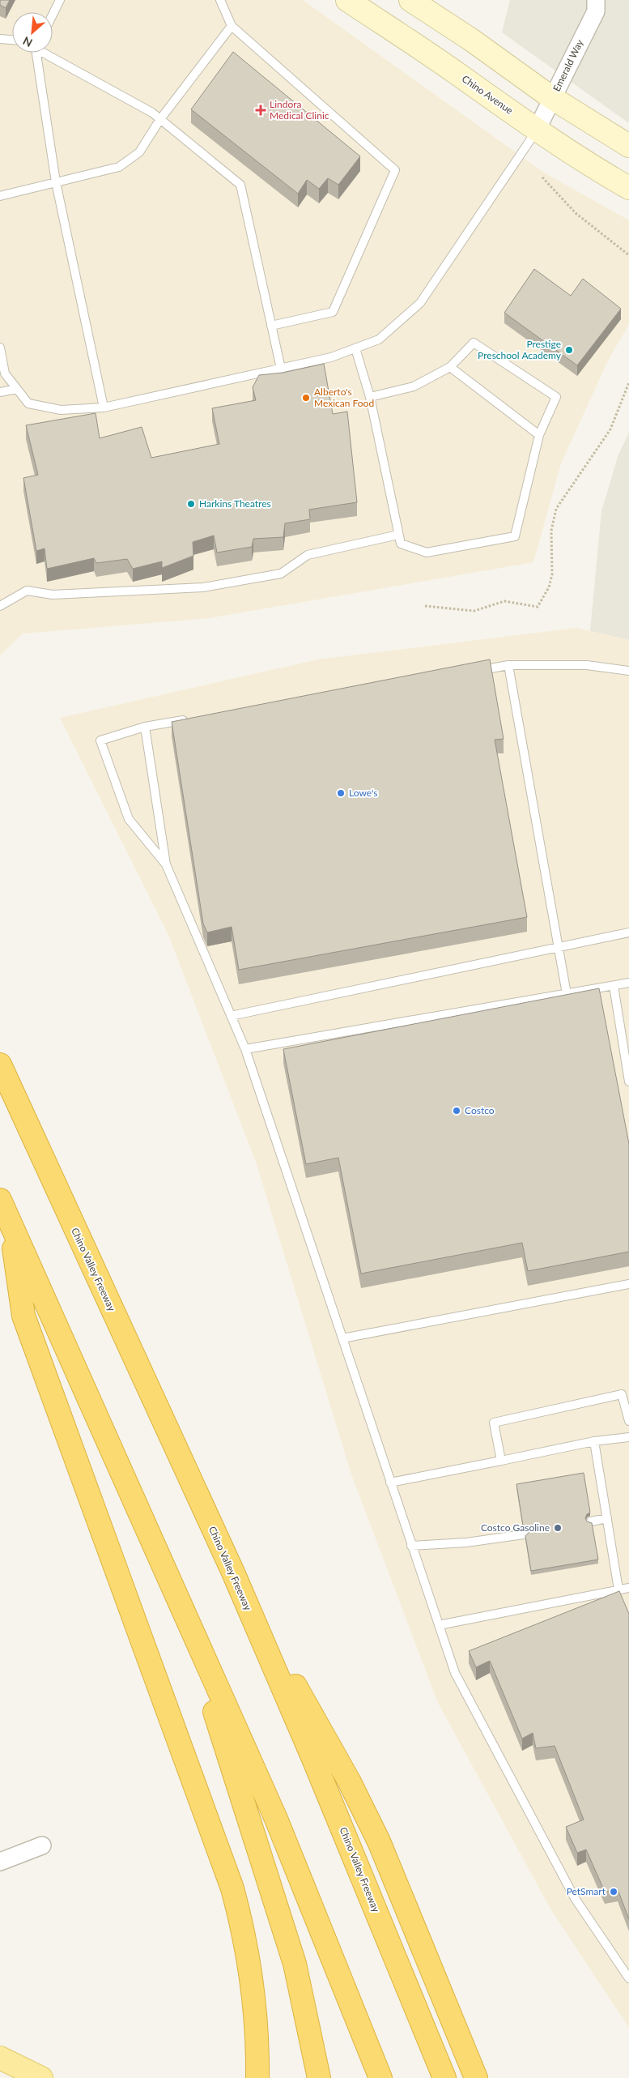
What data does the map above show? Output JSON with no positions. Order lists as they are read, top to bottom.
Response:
{
  "streets": {
    "highway": ["Chino Valley Freeway"],
    "main road": ["Chino Avenue"],
    "street": ["Emerald Way"]
  },
  "crossings": [
    ["Emerald Way", "Chino Avenue"]
  ],
  "places": {
    "health": ["Lindora Medical Clinic"],
    "other": [
      "Prestige Preschool Academy",
      "Alberto's Mexican Food",
      "Harkins Theatres",
      "Lowe's",
      "Costco",
      "Costco Gasoline",
      "PetSmart"
    ]
  },
  "north": "bottom left"
}
